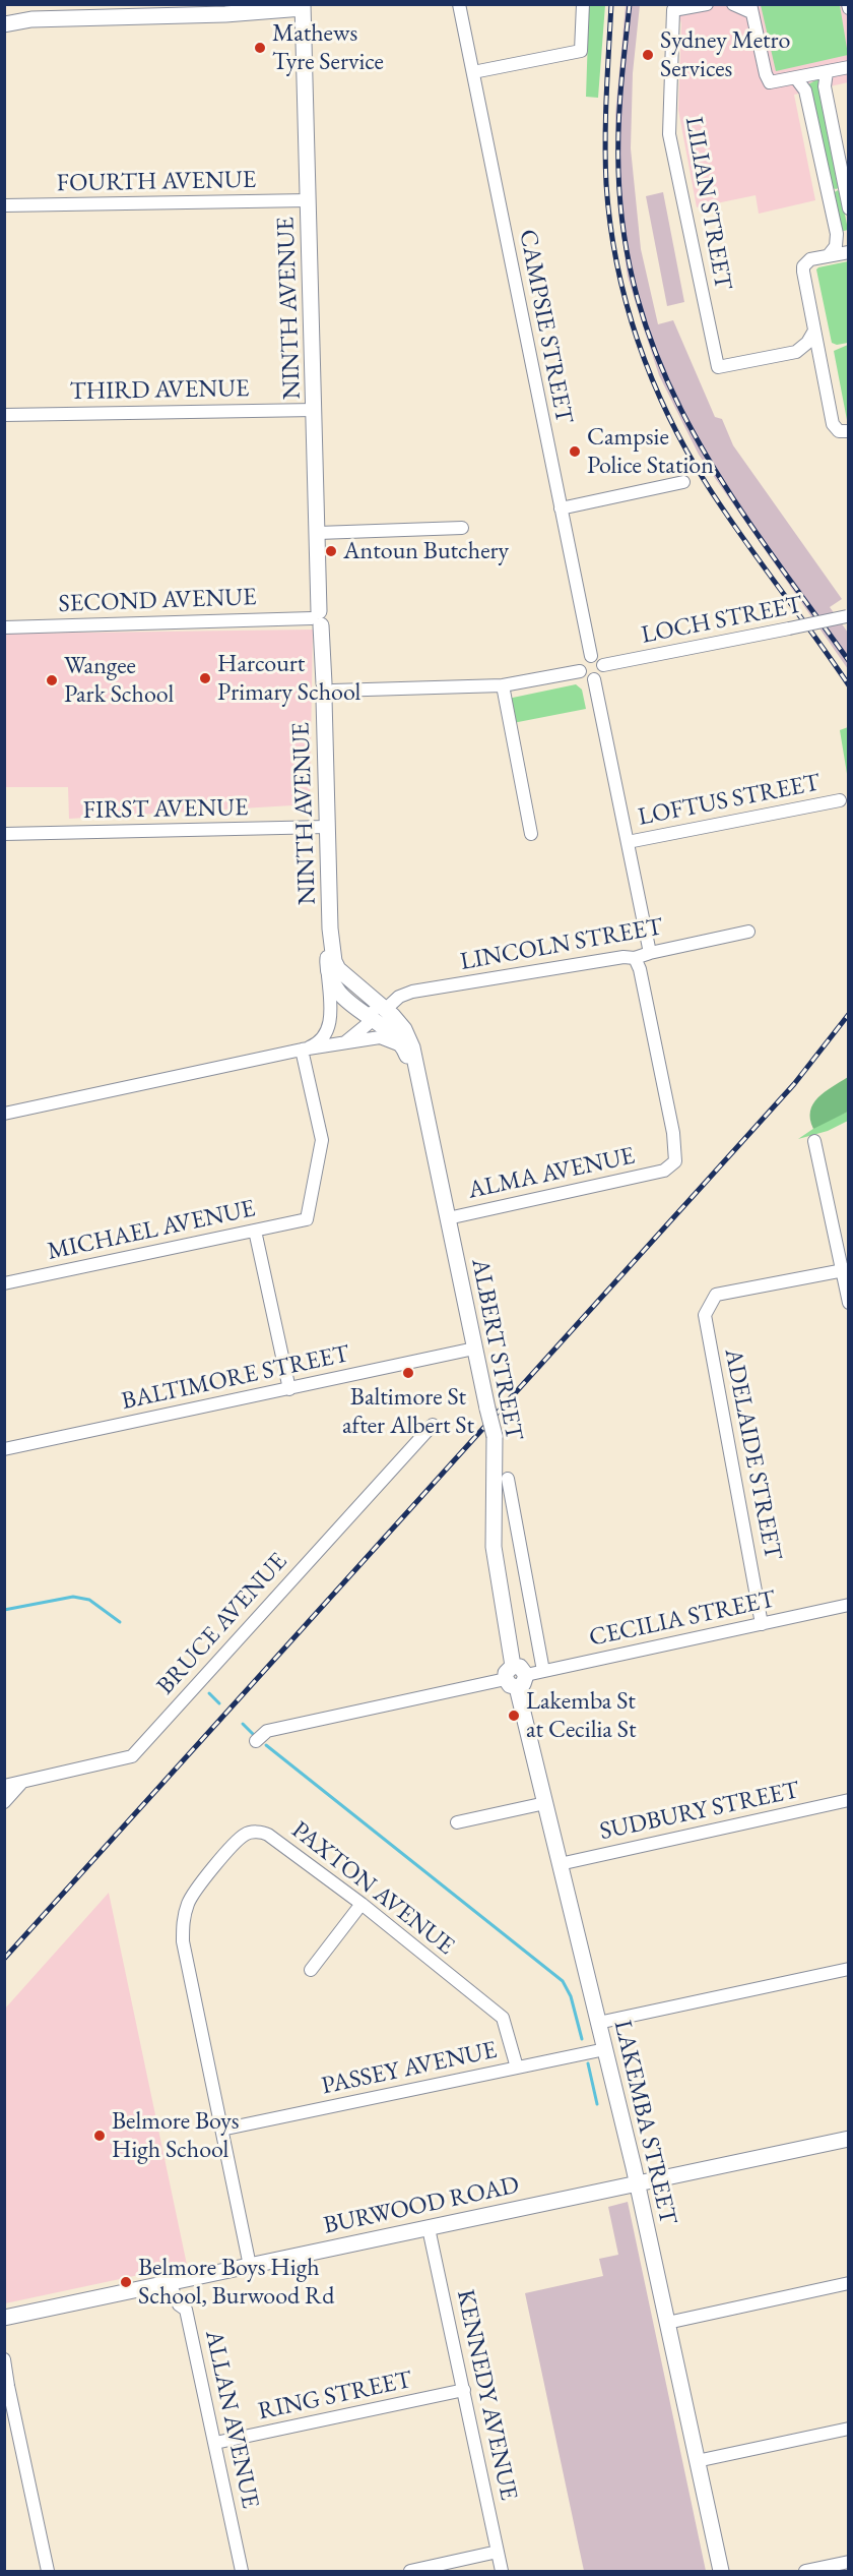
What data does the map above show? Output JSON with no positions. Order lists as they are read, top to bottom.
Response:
{
  "streets": {
    "main road": [
      "NINTH AVENUE",
      "ALBERT STREET",
      "LAKEMBA STREET",
      "BURWOOD ROAD"
    ],
    "street": [
      "FOURTH AVENUE",
      "LILIAN STREET",
      "CAMPSIE STREET",
      "THIRD AVENUE",
      "SECOND AVENUE",
      "LOCH STREET",
      "LOFTUS STREET",
      "FIRST AVENUE",
      "LINCOLN STREET",
      "ALMA AVENUE",
      "MICHAEL AVENUE",
      "BALTIMORE STREET",
      "ADELAIDE STREET",
      "CECILIA STREET",
      "BRUCE AVENUE",
      "SUDBURY STREET",
      "PAXTON AVENUE",
      "PASSEY AVENUE",
      "KENNEDY AVENUE",
      "RING STREET",
      "ALLAN AVENUE"
    ]
  },
  "crossings": [
    ["FOURTH AVENUE", "NINTH AVENUE"],
    ["NINTH AVENUE", "THIRD AVENUE"],
    ["NINTH AVENUE", "SECOND AVENUE"],
    ["NINTH AVENUE", "FIRST AVENUE"],
    ["NINTH AVENUE", "ALBERT STREET"],
    ["CAMPSIE STREET", "LOCH STREET"],
    ["LINCOLN STREET", "ALMA AVENUE"],
    ["LINCOLN STREET", "ALBERT STREET"],
    ["ALMA AVENUE", "ALBERT STREET"],
    ["ALBERT STREET", "BALTIMORE STREET"],
    ["ALBERT STREET", "CECILIA STREET"],
    ["ALBERT STREET", "LAKEMBA STREET"],
    ["ADELAIDE STREET", "CECILIA STREET"],
    ["CECILIA STREET", "LAKEMBA STREET"],
    ["SUDBURY STREET", "LAKEMBA STREET"],
    ["PAXTON AVENUE", "PASSEY AVENUE"],
    ["PAXTON AVENUE", "BURWOOD ROAD"],
    ["PASSEY AVENUE", "LAKEMBA STREET"],
    ["LAKEMBA STREET", "BURWOOD ROAD"],
    ["BURWOOD ROAD", "KENNEDY AVENUE"],
    ["BURWOOD ROAD", "ALLAN AVENUE"],
    ["KENNEDY AVENUE", "RING STREET"],
    ["RING STREET", "ALLAN AVENUE"]
  ],
  "places": [
    "Mathews Tyre Service",
    "Sydney Metro Services",
    "Campsie Police Station",
    "Antoun Butchery",
    "Harcourt Primary School",
    "Wangee Park School",
    "Baltimore St after Albert St",
    "Lakemba St at Cecilia St",
    "Belmore Boys High School",
    "Belmore Boys High School, Burwood Rd"
  ]
}
